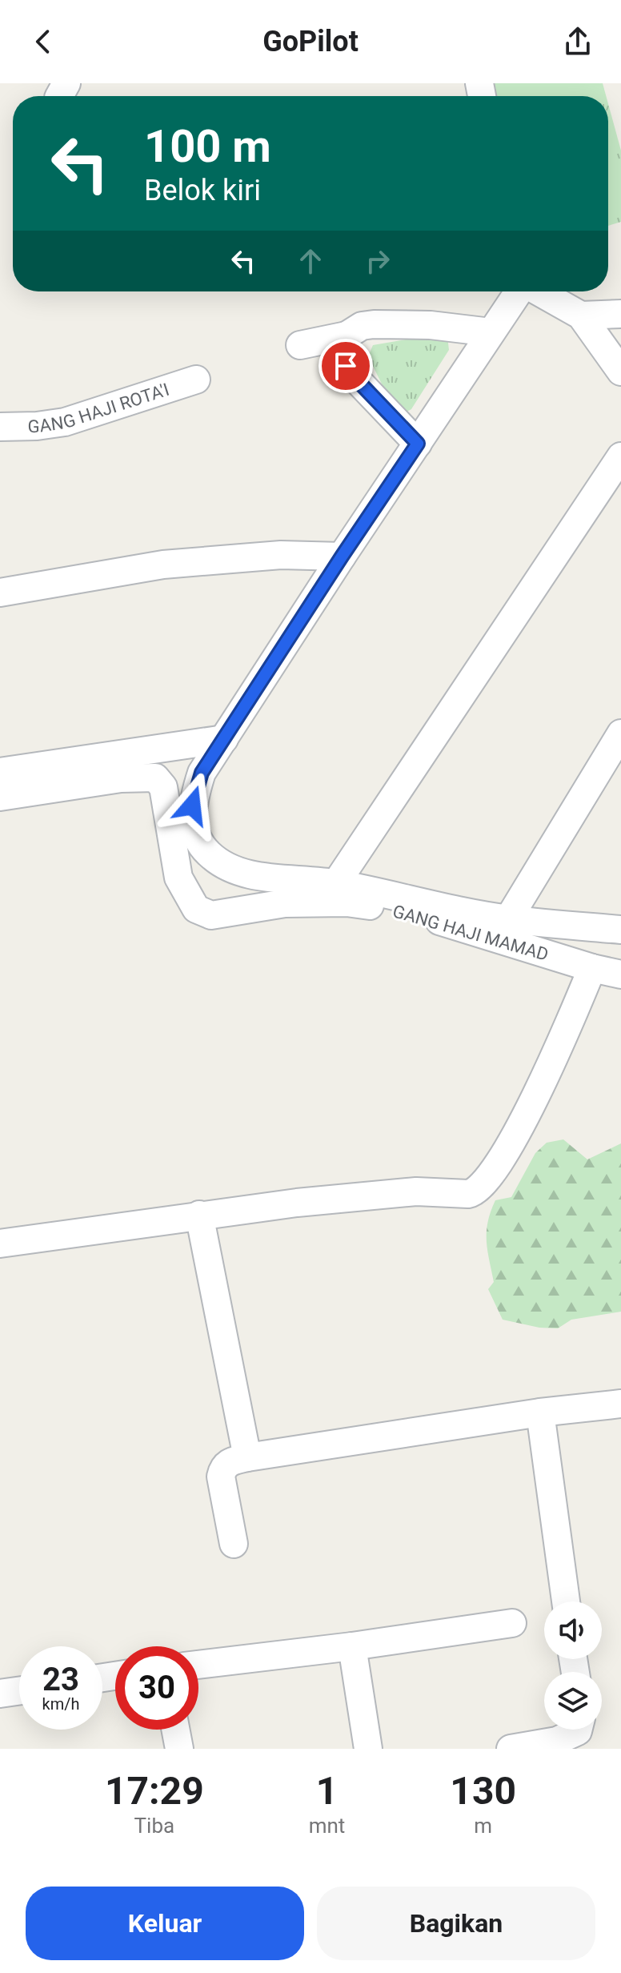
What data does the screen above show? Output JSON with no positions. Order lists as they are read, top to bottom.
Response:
{
  "streets": {
    "street": ["GANG HAJI ROTA'I", "GANG HAJI MAMAD"]
  },
  "page": {
    "header": "GoPilot",
    "turn": ["100 m", "Belok kiri"],
    "speed": "23 km/h",
    "limit": "30",
    "eta": [
      "17:29",
      "Tiba",
      "1",
      "mnt",
      "130",
      "m"
    ],
    "buttons": ["Keluar", "Bagikan"]
  }
}
